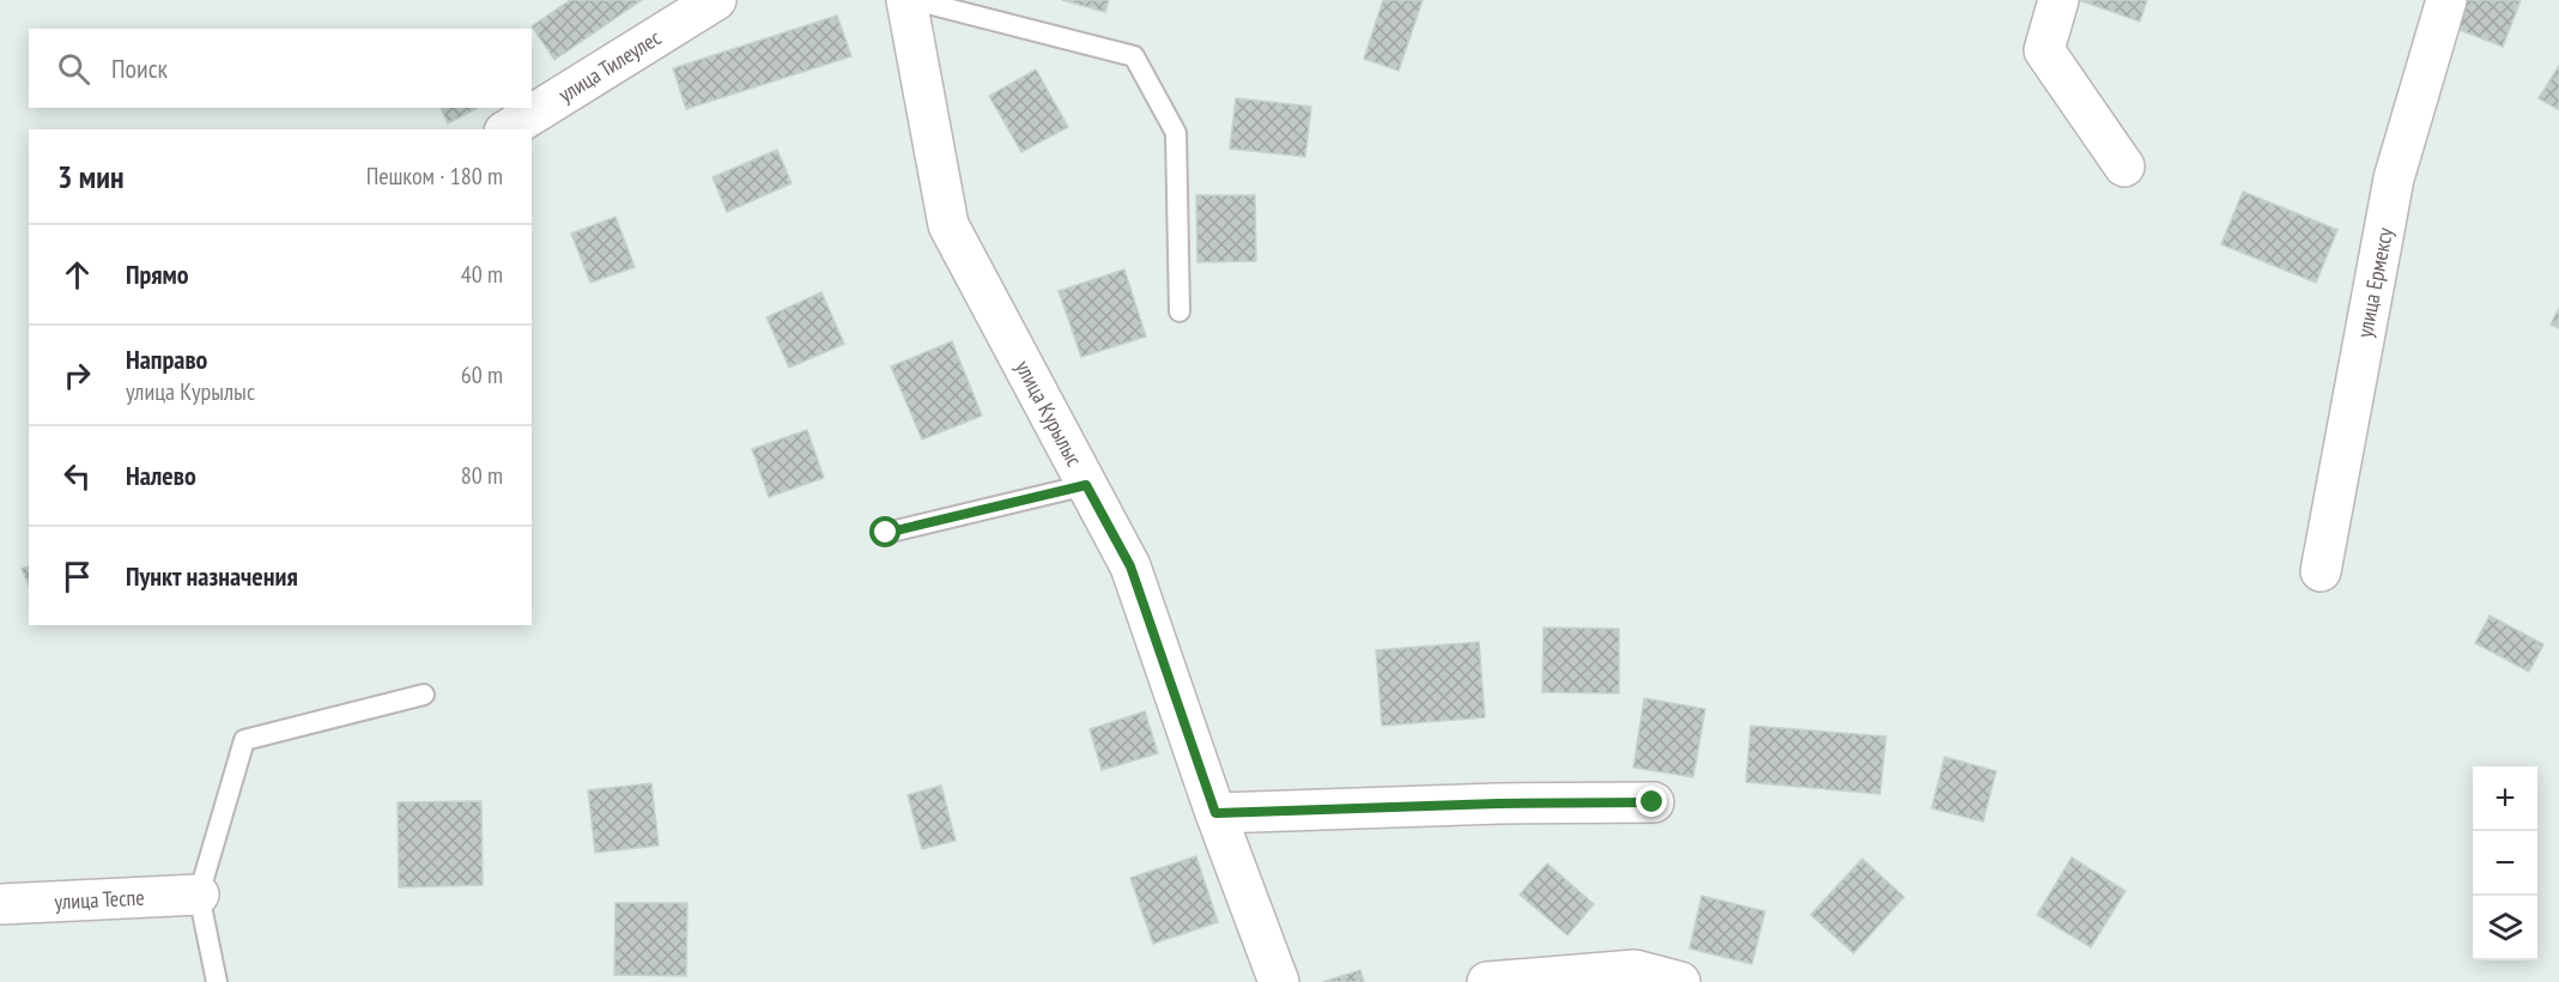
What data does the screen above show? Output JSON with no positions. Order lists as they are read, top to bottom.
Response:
{
  "streets": {
    "street": [
      "улица Тилеулес",
      "улица Ермексу",
      "улица Курылыс",
      "улица Теспе"
    ]
  },
  "page": {
    "search": "Поиск",
    "heading": ["3 мин", "Пешком · 180 m"],
    "list": [
      ["Прямо", "40 m"],
      ["Направо", "улица Курылыс", "60 m"],
      ["Налево", "80 m"],
      "Пункт назначения"
    ],
    "map_buttons": ["+", "−"]
  }
}
